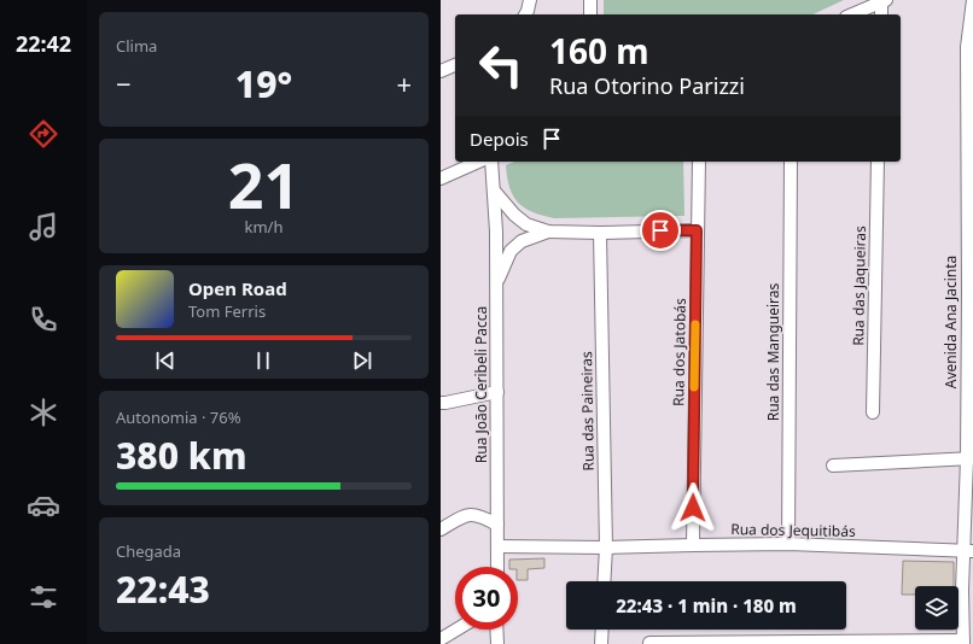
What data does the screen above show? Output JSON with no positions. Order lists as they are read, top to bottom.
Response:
{
  "streets": {
    "street": [
      "Rua das Jaqueiras",
      "Avenida Ana Jacinta",
      "Rua dos Jatobás",
      "Rua das Mangueiras",
      "Rua João Ceribeli Pacca",
      "Rua das Paineiras",
      "Rua dos Jequitibás"
    ]
  },
  "crossings": [
    ["Avenida Ana Jacinta", "Rua dos Jequitibás"],
    ["Rua dos Jatobás", "Rua dos Jequitibás"],
    ["Rua das Mangueiras", "Rua dos Jequitibás"],
    ["Rua João Ceribeli Pacca", "Rua dos Jequitibás"],
    ["Rua das Paineiras", "Rua dos Jequitibás"]
  ],
  "page": {
    "tabs": "22:42",
    "tile": [
      "Clima",
      ["21", "km/h"],
      ["Autonomia · 76%", "380 km"],
      ["Chegada", "22:43"]
    ],
    "turn": ["160 m", "Rua Otorino Parizzi"],
    "heat": ["−", "19°", "+"],
    "then": "Depois",
    "song": ["Open Road", "Tom Ferris"],
    "limit": "30",
    "trip": "22:43 · 1 min · 180 m"
  }
}
